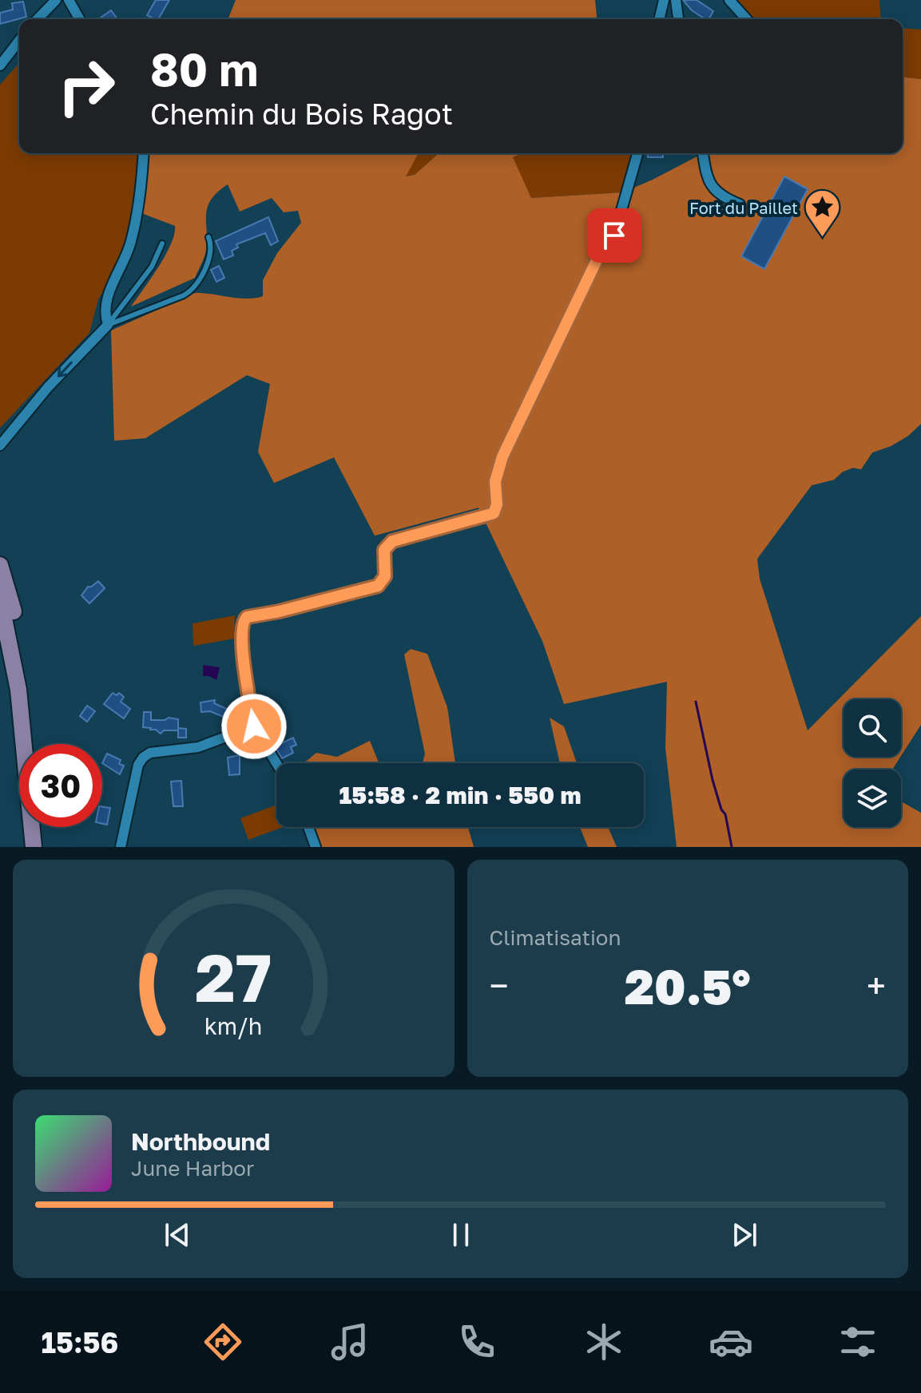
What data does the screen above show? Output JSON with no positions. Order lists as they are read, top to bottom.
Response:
{
  "places": {
    "place": ["Fort du Paillet"]
  },
  "page": {
    "turn": ["80 m", "Chemin du Bois Ragot"],
    "limit": "30",
    "trip": "15:58 · 2 min · 550 m",
    "tile": "Climatisation",
    "heat": ["−", "20.5°", "+"],
    "song": ["Northbound", "June Harbor"],
    "tabs": "15:56",
    "gauge": ["27", "km/h"]
  }
}
